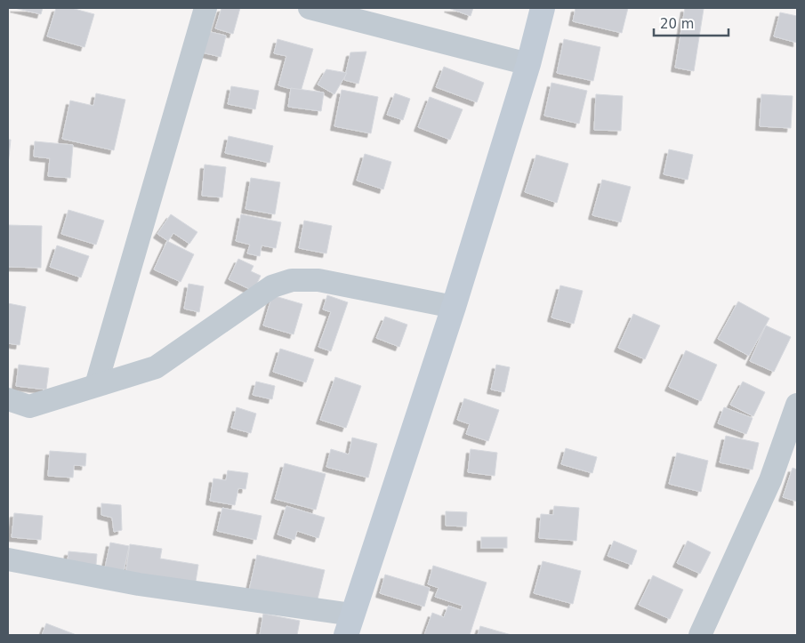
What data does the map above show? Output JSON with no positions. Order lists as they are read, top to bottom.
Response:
{
  "scale_bar": "20 m"
}
